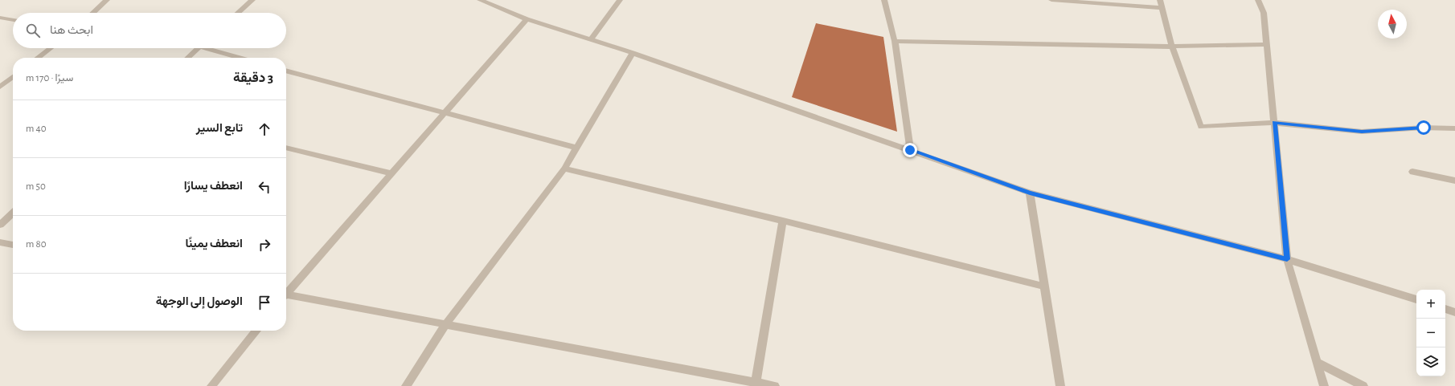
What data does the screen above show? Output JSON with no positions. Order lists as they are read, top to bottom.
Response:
{
  "north": "top",
  "page": {
    "search": "ابحث هنا",
    "heading": ["3 دقيقة", "سيرًا · 170 m"],
    "list": [
      ["تابع السير", "40 m"],
      ["انعطف يسارًا", "50 m"],
      ["انعطف يمينًا", "80 m"],
      "الوصول إلى الوجهة"
    ],
    "map_buttons": ["+", "−"]
  }
}
